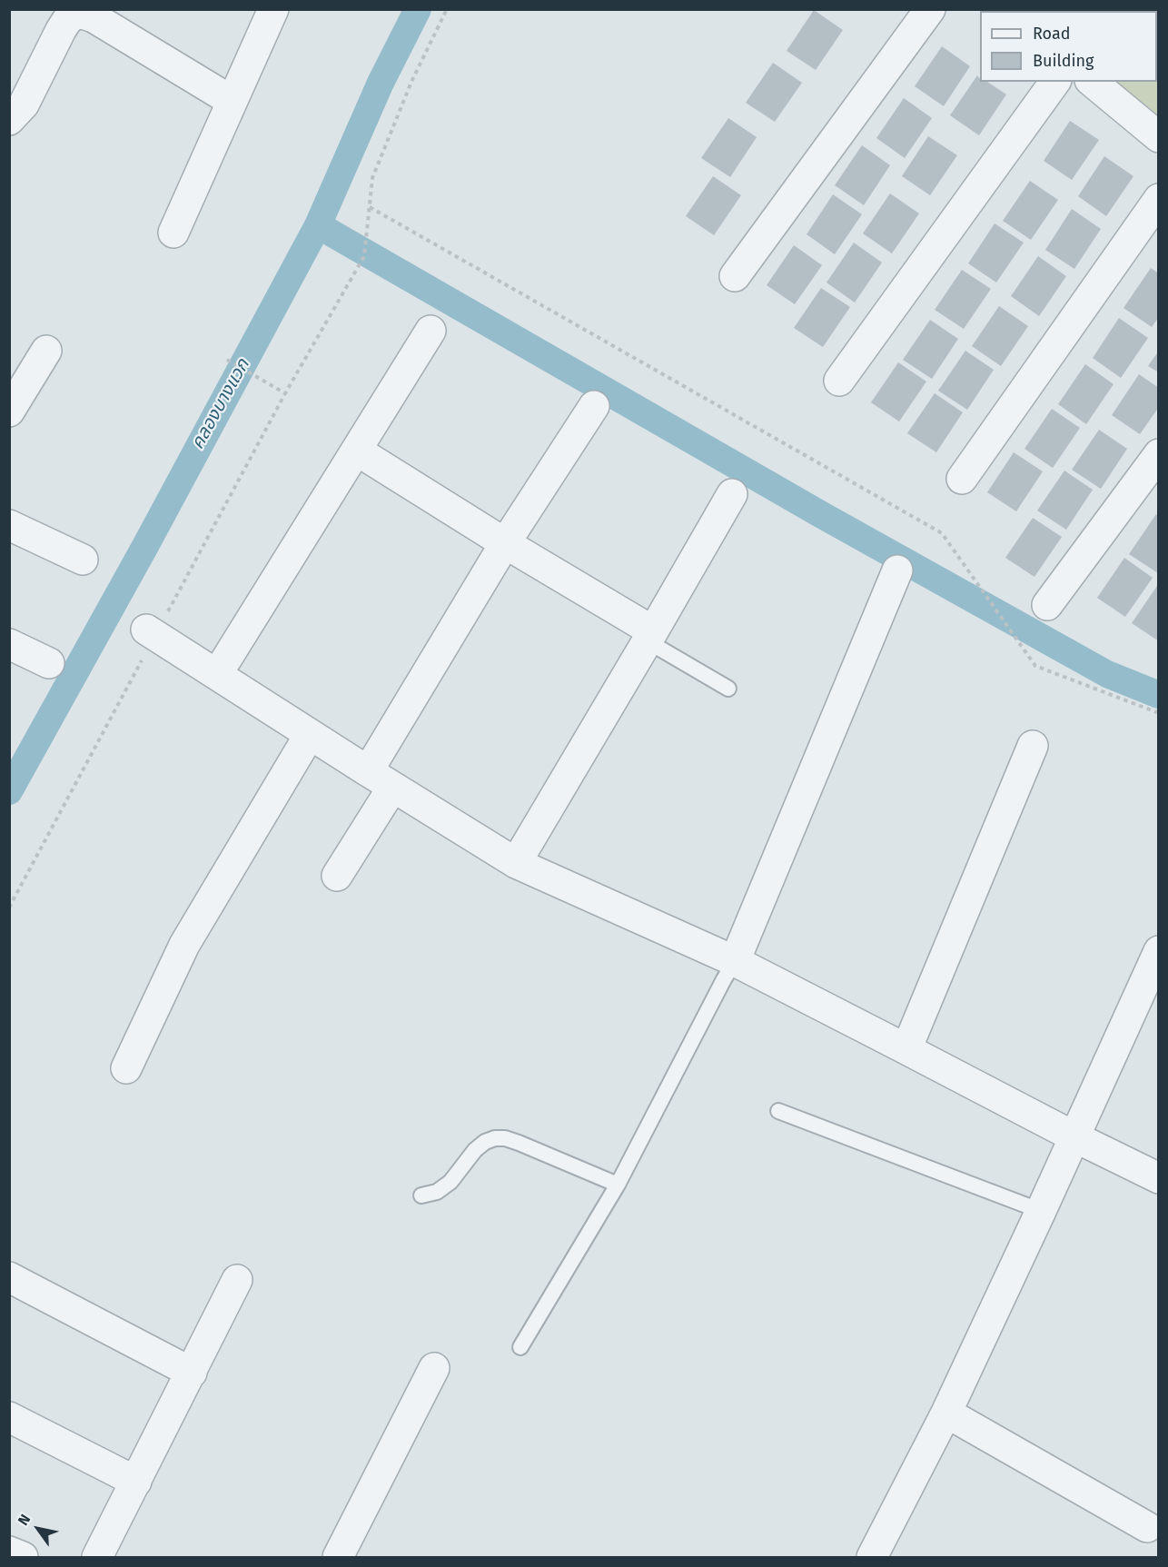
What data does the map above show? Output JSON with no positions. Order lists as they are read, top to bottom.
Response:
{
  "water": ["คลองบางแวก"],
  "legend": ["Road", "Building"],
  "north": "top left"
}
